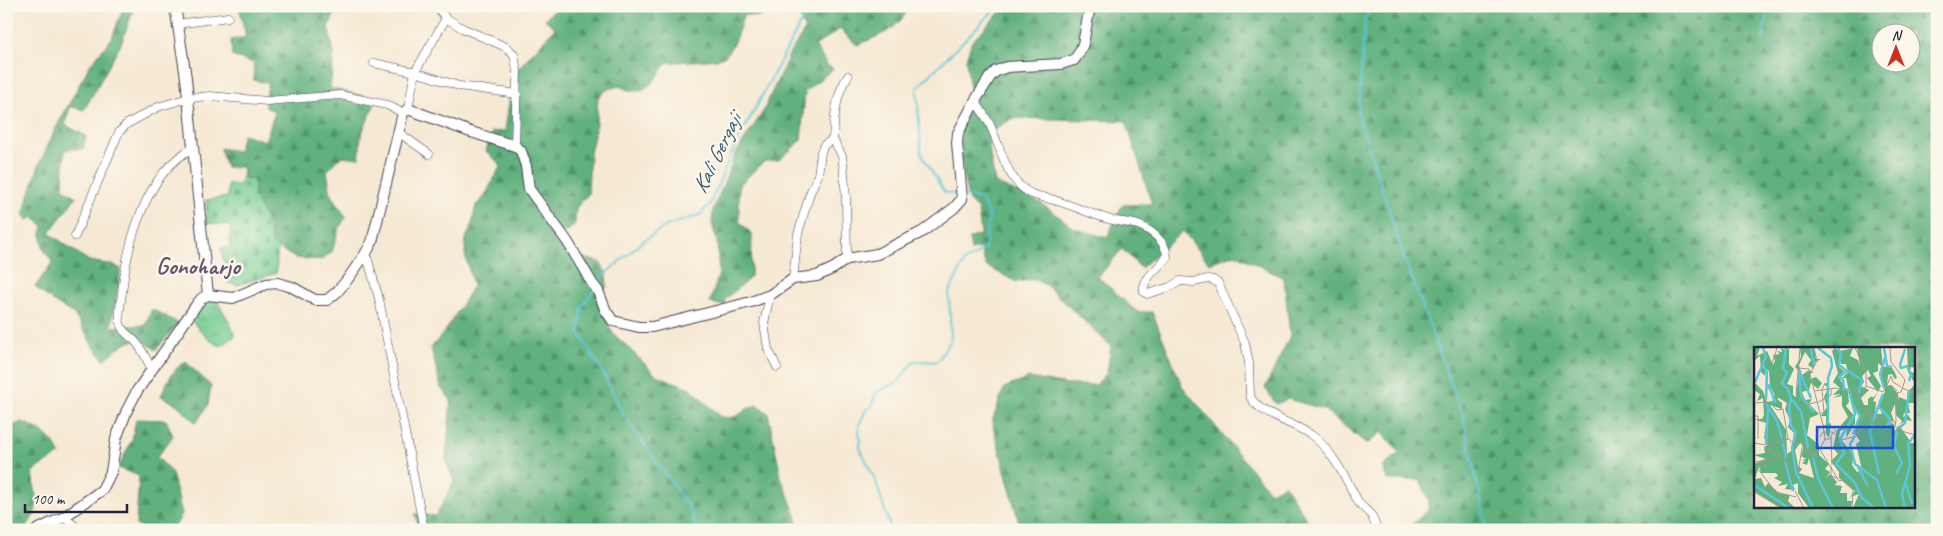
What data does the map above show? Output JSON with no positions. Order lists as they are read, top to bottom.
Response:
{
  "districts": ["Gonoharjo"],
  "water": ["Kali Gergaji"],
  "scale_bar": "100 m",
  "north": "top"
}
